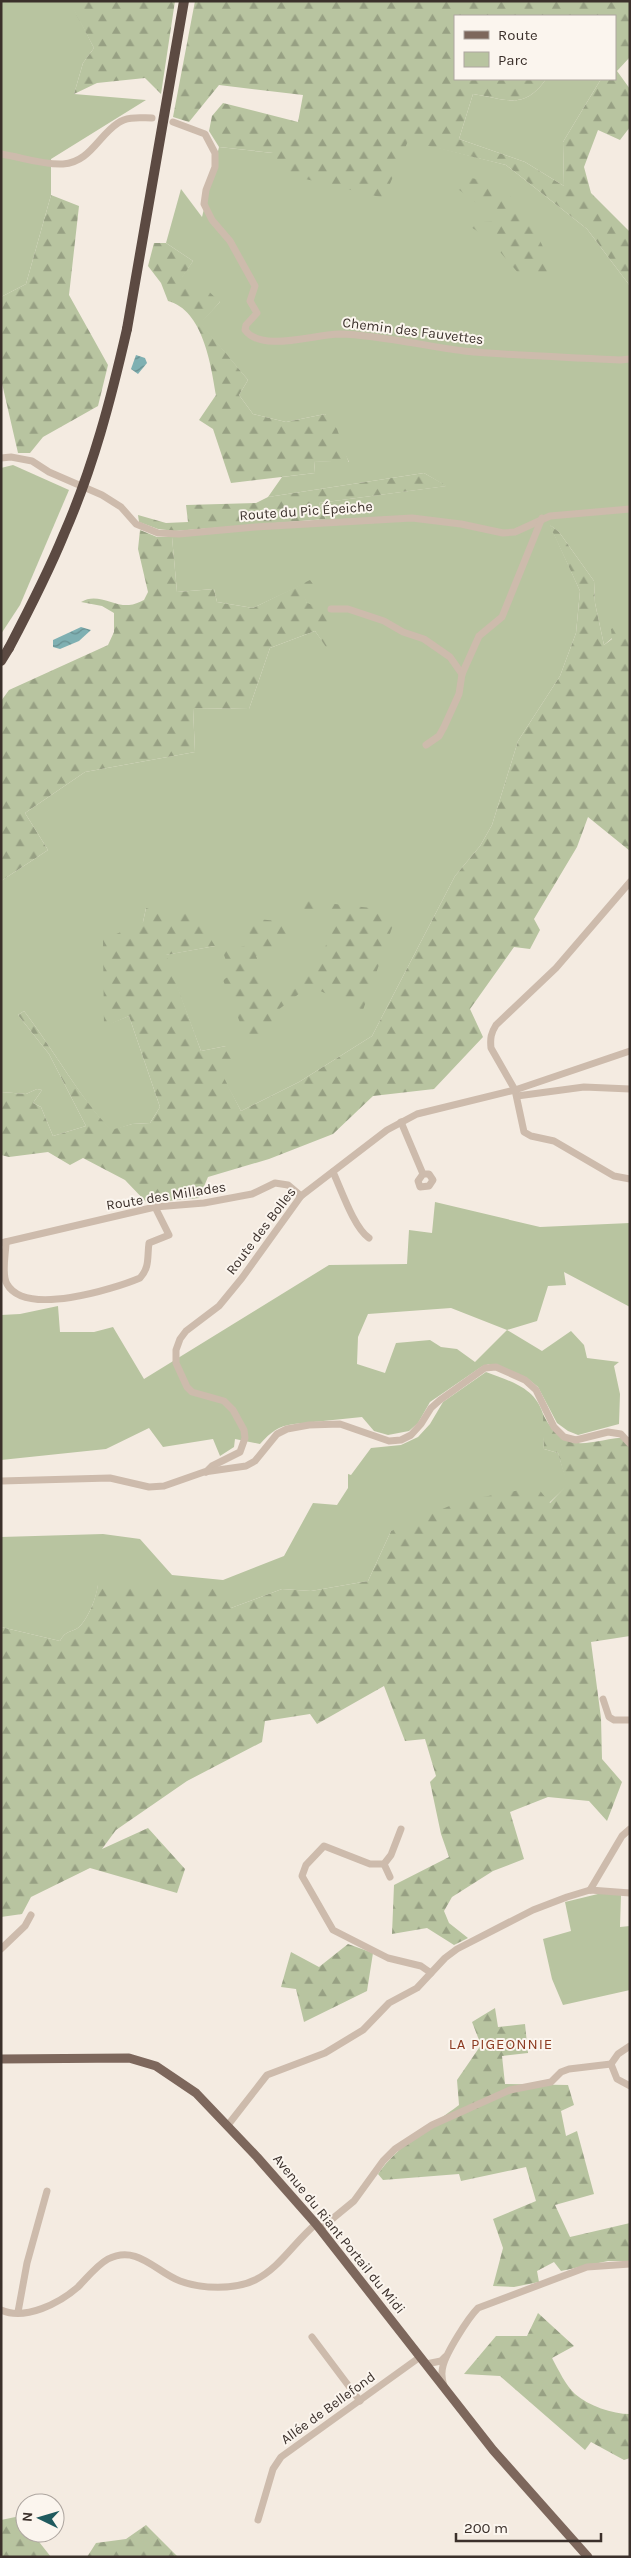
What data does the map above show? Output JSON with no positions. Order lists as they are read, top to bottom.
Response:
{
  "streets": {
    "main road": ["Avenue du Riant Portail du Midi"],
    "street": [
      "Chemin des Fauvettes",
      "Route du Pic Épeiche",
      "Route des Millades",
      "Route des Bolles",
      "Allée de Bellefond"
    ]
  },
  "crossings": [
    ["Route des Millades", "Route des Bolles"],
    ["Avenue du Riant Portail du Midi", "Allée de Bellefond"]
  ],
  "districts": ["LA PIGEONNIE"],
  "legend": ["Route", "Parc"],
  "scale_bar": "200 m",
  "north": "left"
}
